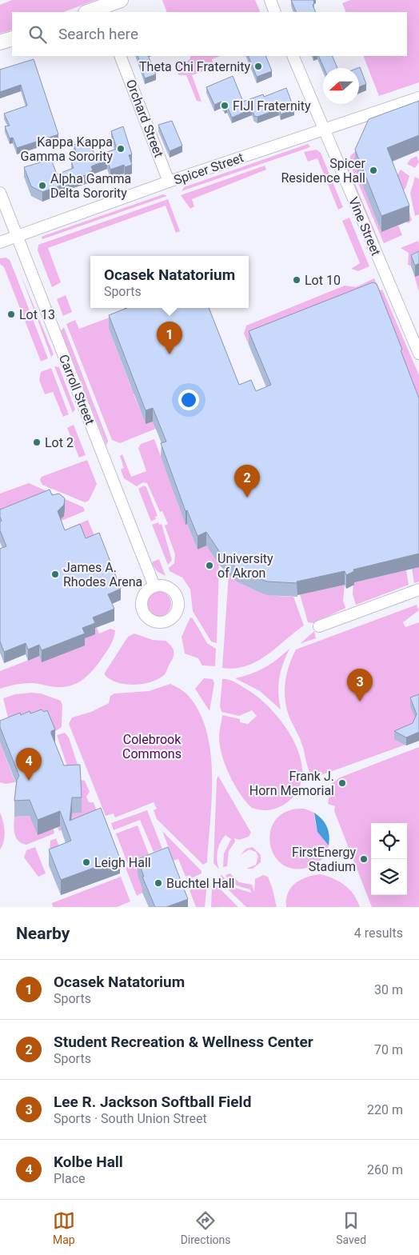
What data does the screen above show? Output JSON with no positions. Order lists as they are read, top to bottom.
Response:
{
  "streets": {
    "street": [
      "Orchard Street",
      "Spicer Street",
      "Vine Street",
      "Carroll Street"
    ]
  },
  "crossings": [
    ["Orchard Street", "Spicer Street"],
    ["Spicer Street", "Vine Street"],
    ["Spicer Street", "Carroll Street"]
  ],
  "parks": ["Colebrook Commons"],
  "places": [
    "Theta Chi Fraternity",
    "FIJI Fraternity",
    "Kappa Kappa Gamma Sorority",
    "Spicer Residence Hall",
    "Alpha Gamma Delta Sorority",
    "Lot 10",
    "Lot 13",
    "Lot 2",
    "University of Akron",
    "James A. Rhodes Arena",
    "Frank J. Horn Memorial",
    "FirstEnergy Stadium",
    "Leigh Hall",
    "Buchtel Hall"
  ],
  "north": "left",
  "page": {
    "search": "Search here",
    "popup": ["Ocasek Natatorium", "Sports"],
    "pins": [
      "1",
      "2",
      "3",
      "4"
    ],
    "heading": ["Nearby", "4 results"],
    "list": [
      {
        "mark": "1",
        "name": "Ocasek Natatorium",
        "note": "Sports",
        "value": "30 m"
      },
      {
        "mark": "2",
        "name": "Student Recreation & Wellness Center",
        "note": "Sports",
        "value": "70 m"
      },
      {
        "mark": "3",
        "name": "Lee R. Jackson Softball Field",
        "note": "Sports · South Union Street",
        "value": "220 m"
      },
      {
        "mark": "4",
        "name": "Kolbe Hall",
        "note": "Place",
        "value": "260 m"
      }
    ],
    "nav": ["Map", "Directions", "Saved"]
  }
}
